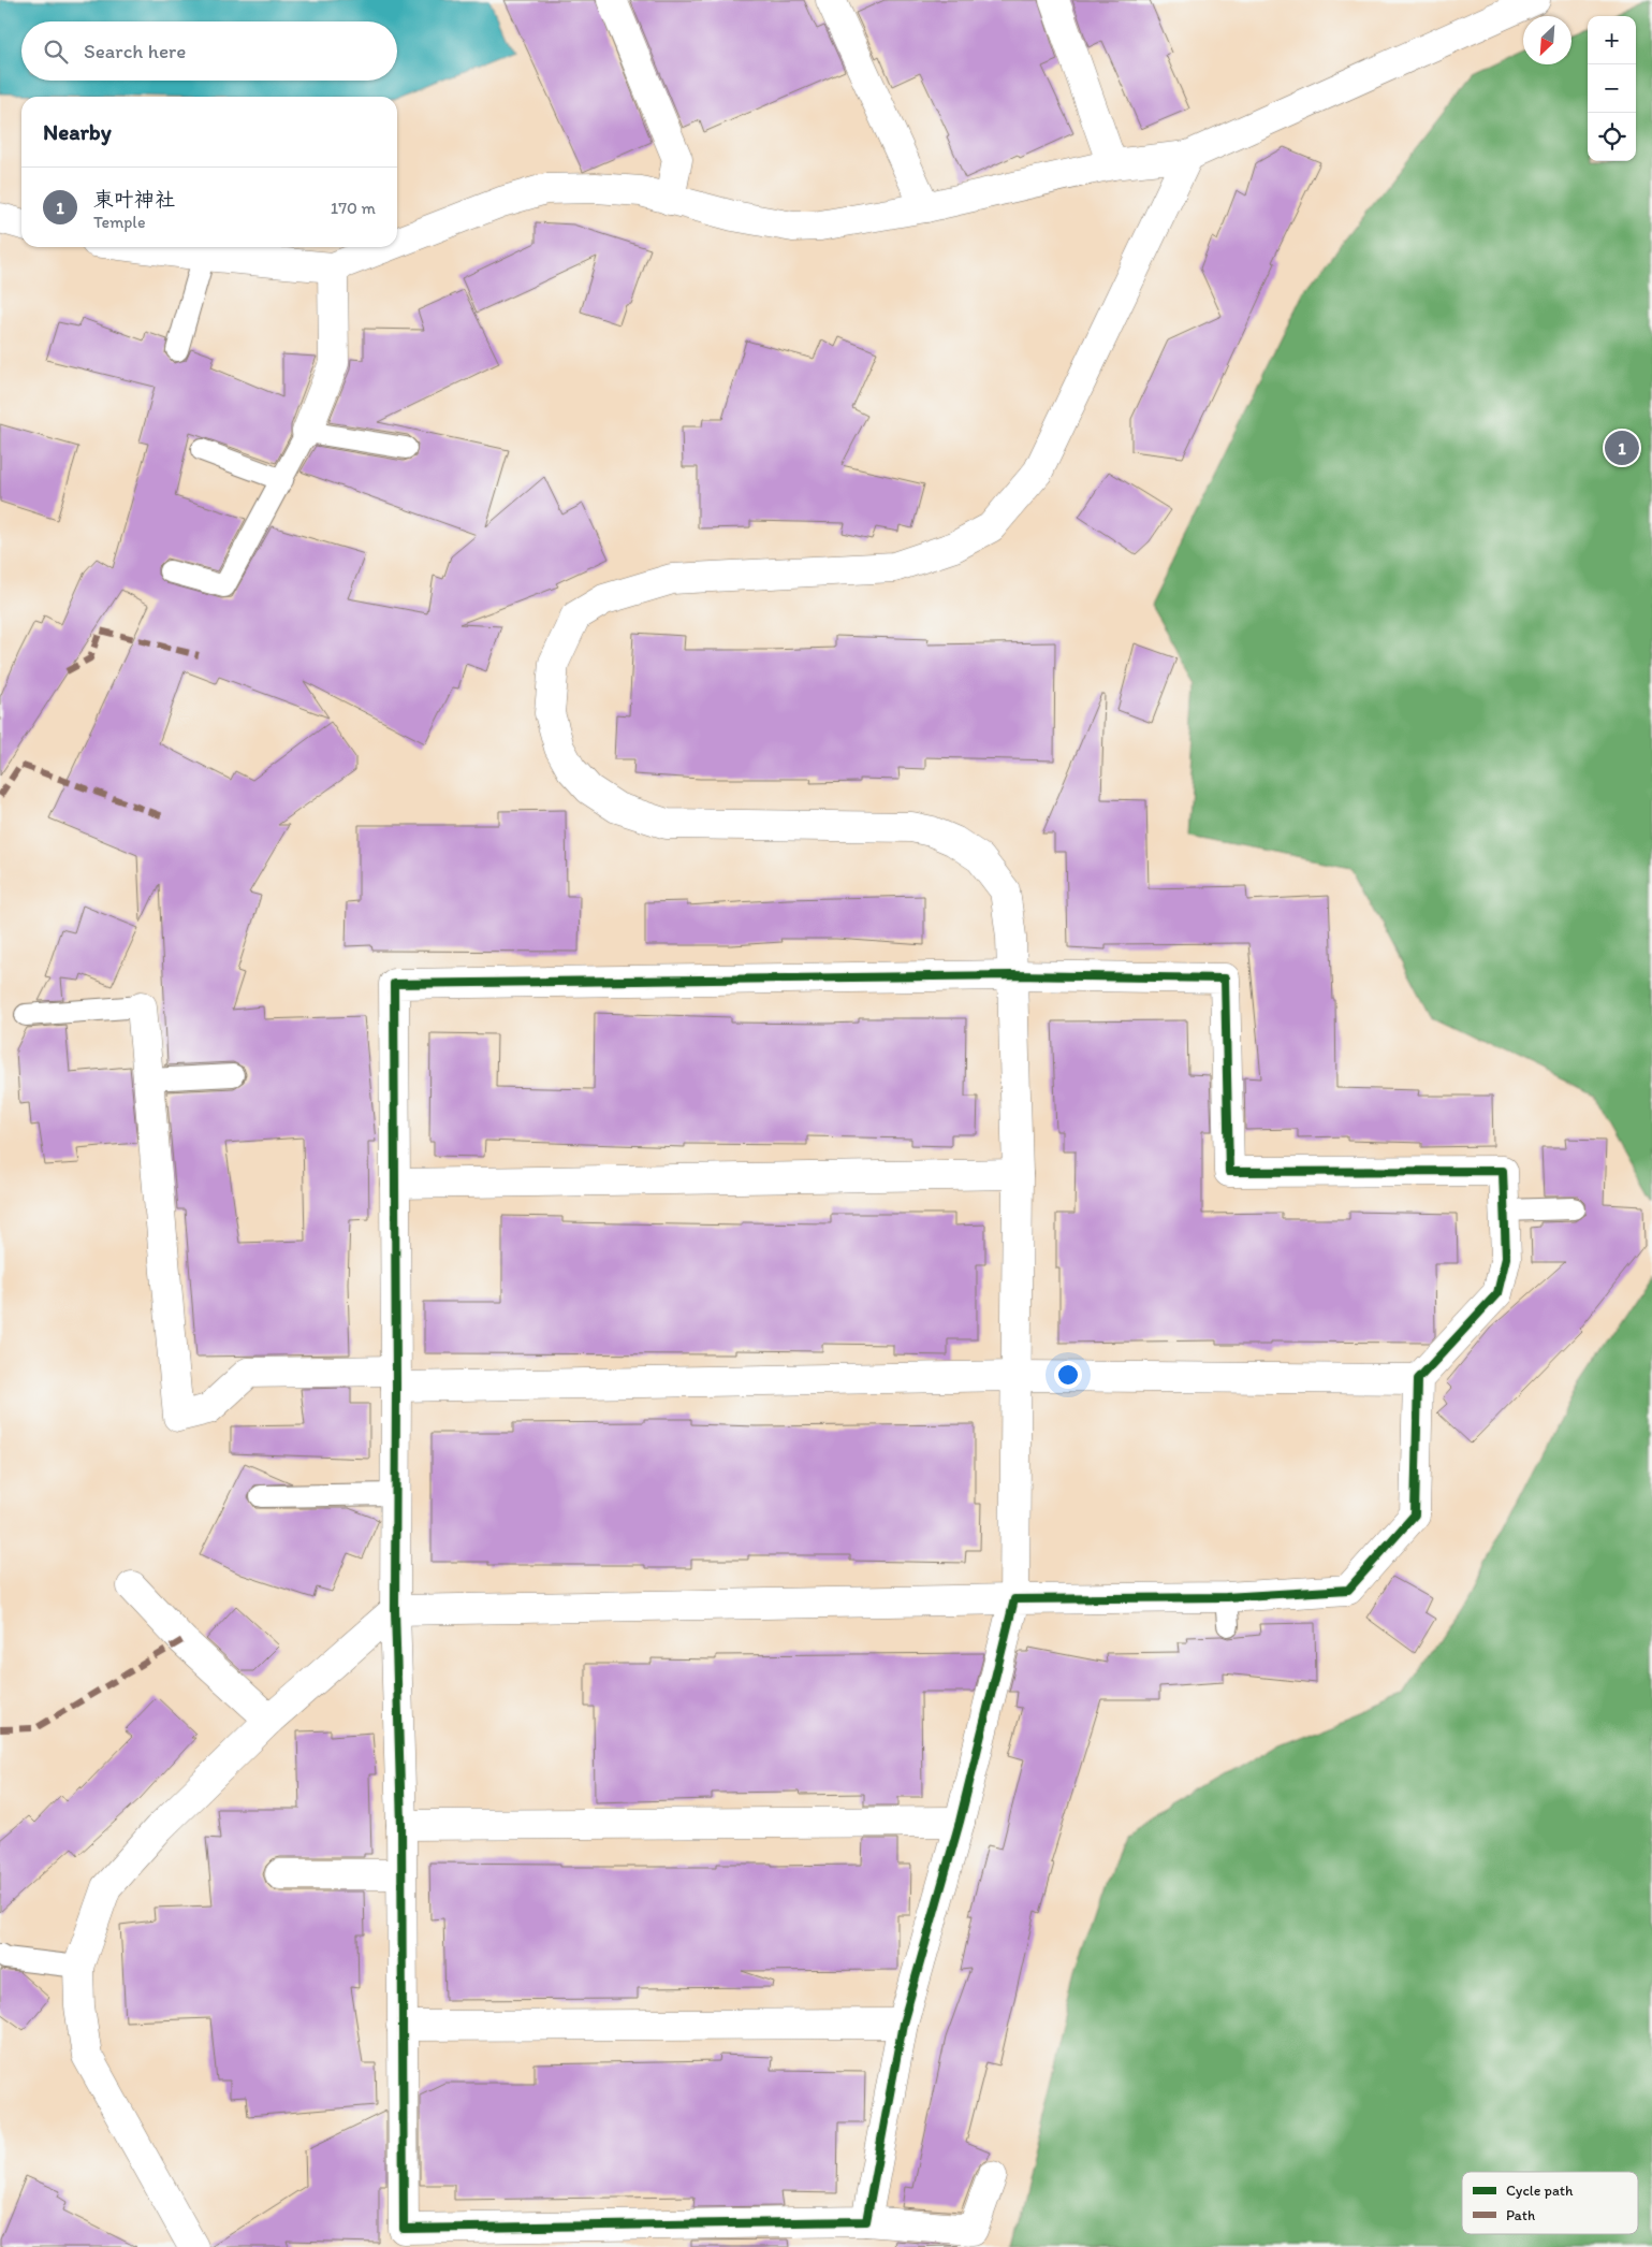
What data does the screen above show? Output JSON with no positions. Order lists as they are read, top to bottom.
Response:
{
  "legend": ["Cycle path", "Path"],
  "north": "bottom left",
  "page": {
    "map_buttons": ["+", "−"],
    "search": "Search here",
    "heading": "Nearby",
    "list": [
      {
        "mark": "1",
        "name": "東叶神社",
        "note": "Temple",
        "value": "170 m"
      }
    ],
    "pins": "1"
  }
}
